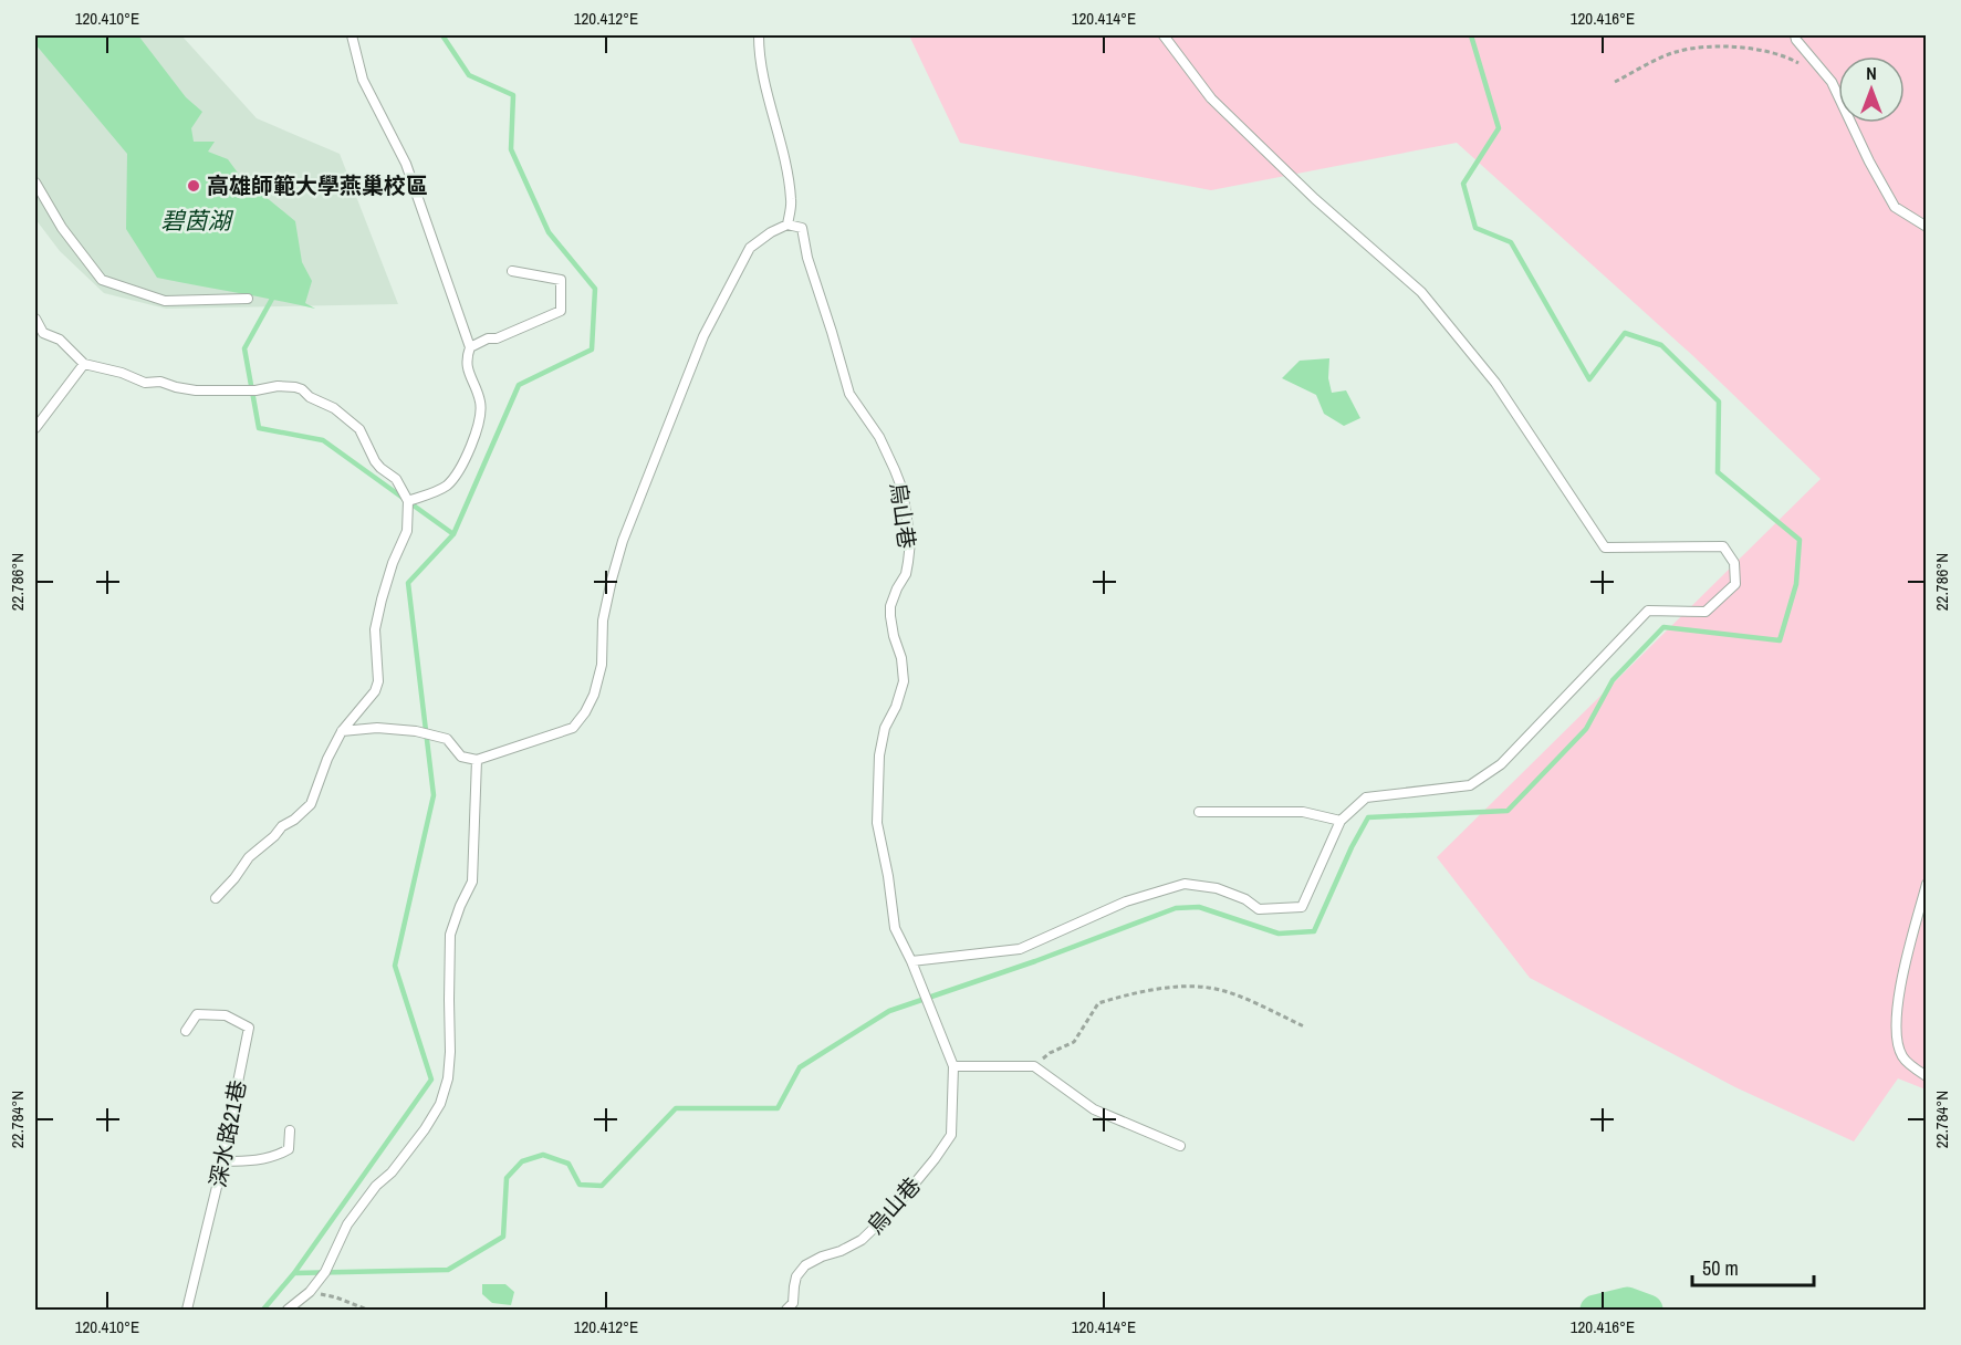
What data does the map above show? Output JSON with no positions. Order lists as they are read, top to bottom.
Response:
{
  "streets": {
    "lane": ["烏山巷", "深水路21巷"]
  },
  "water": ["碧茵湖"],
  "places": ["高雄師範大學燕巢校區"],
  "scale_bar": "50 m",
  "north": "top",
  "coordinates": [
    "120.410°E",
    "120.412°E",
    "120.414°E",
    "120.416°E",
    "22.786°N",
    "22.784°N"
  ]
}
